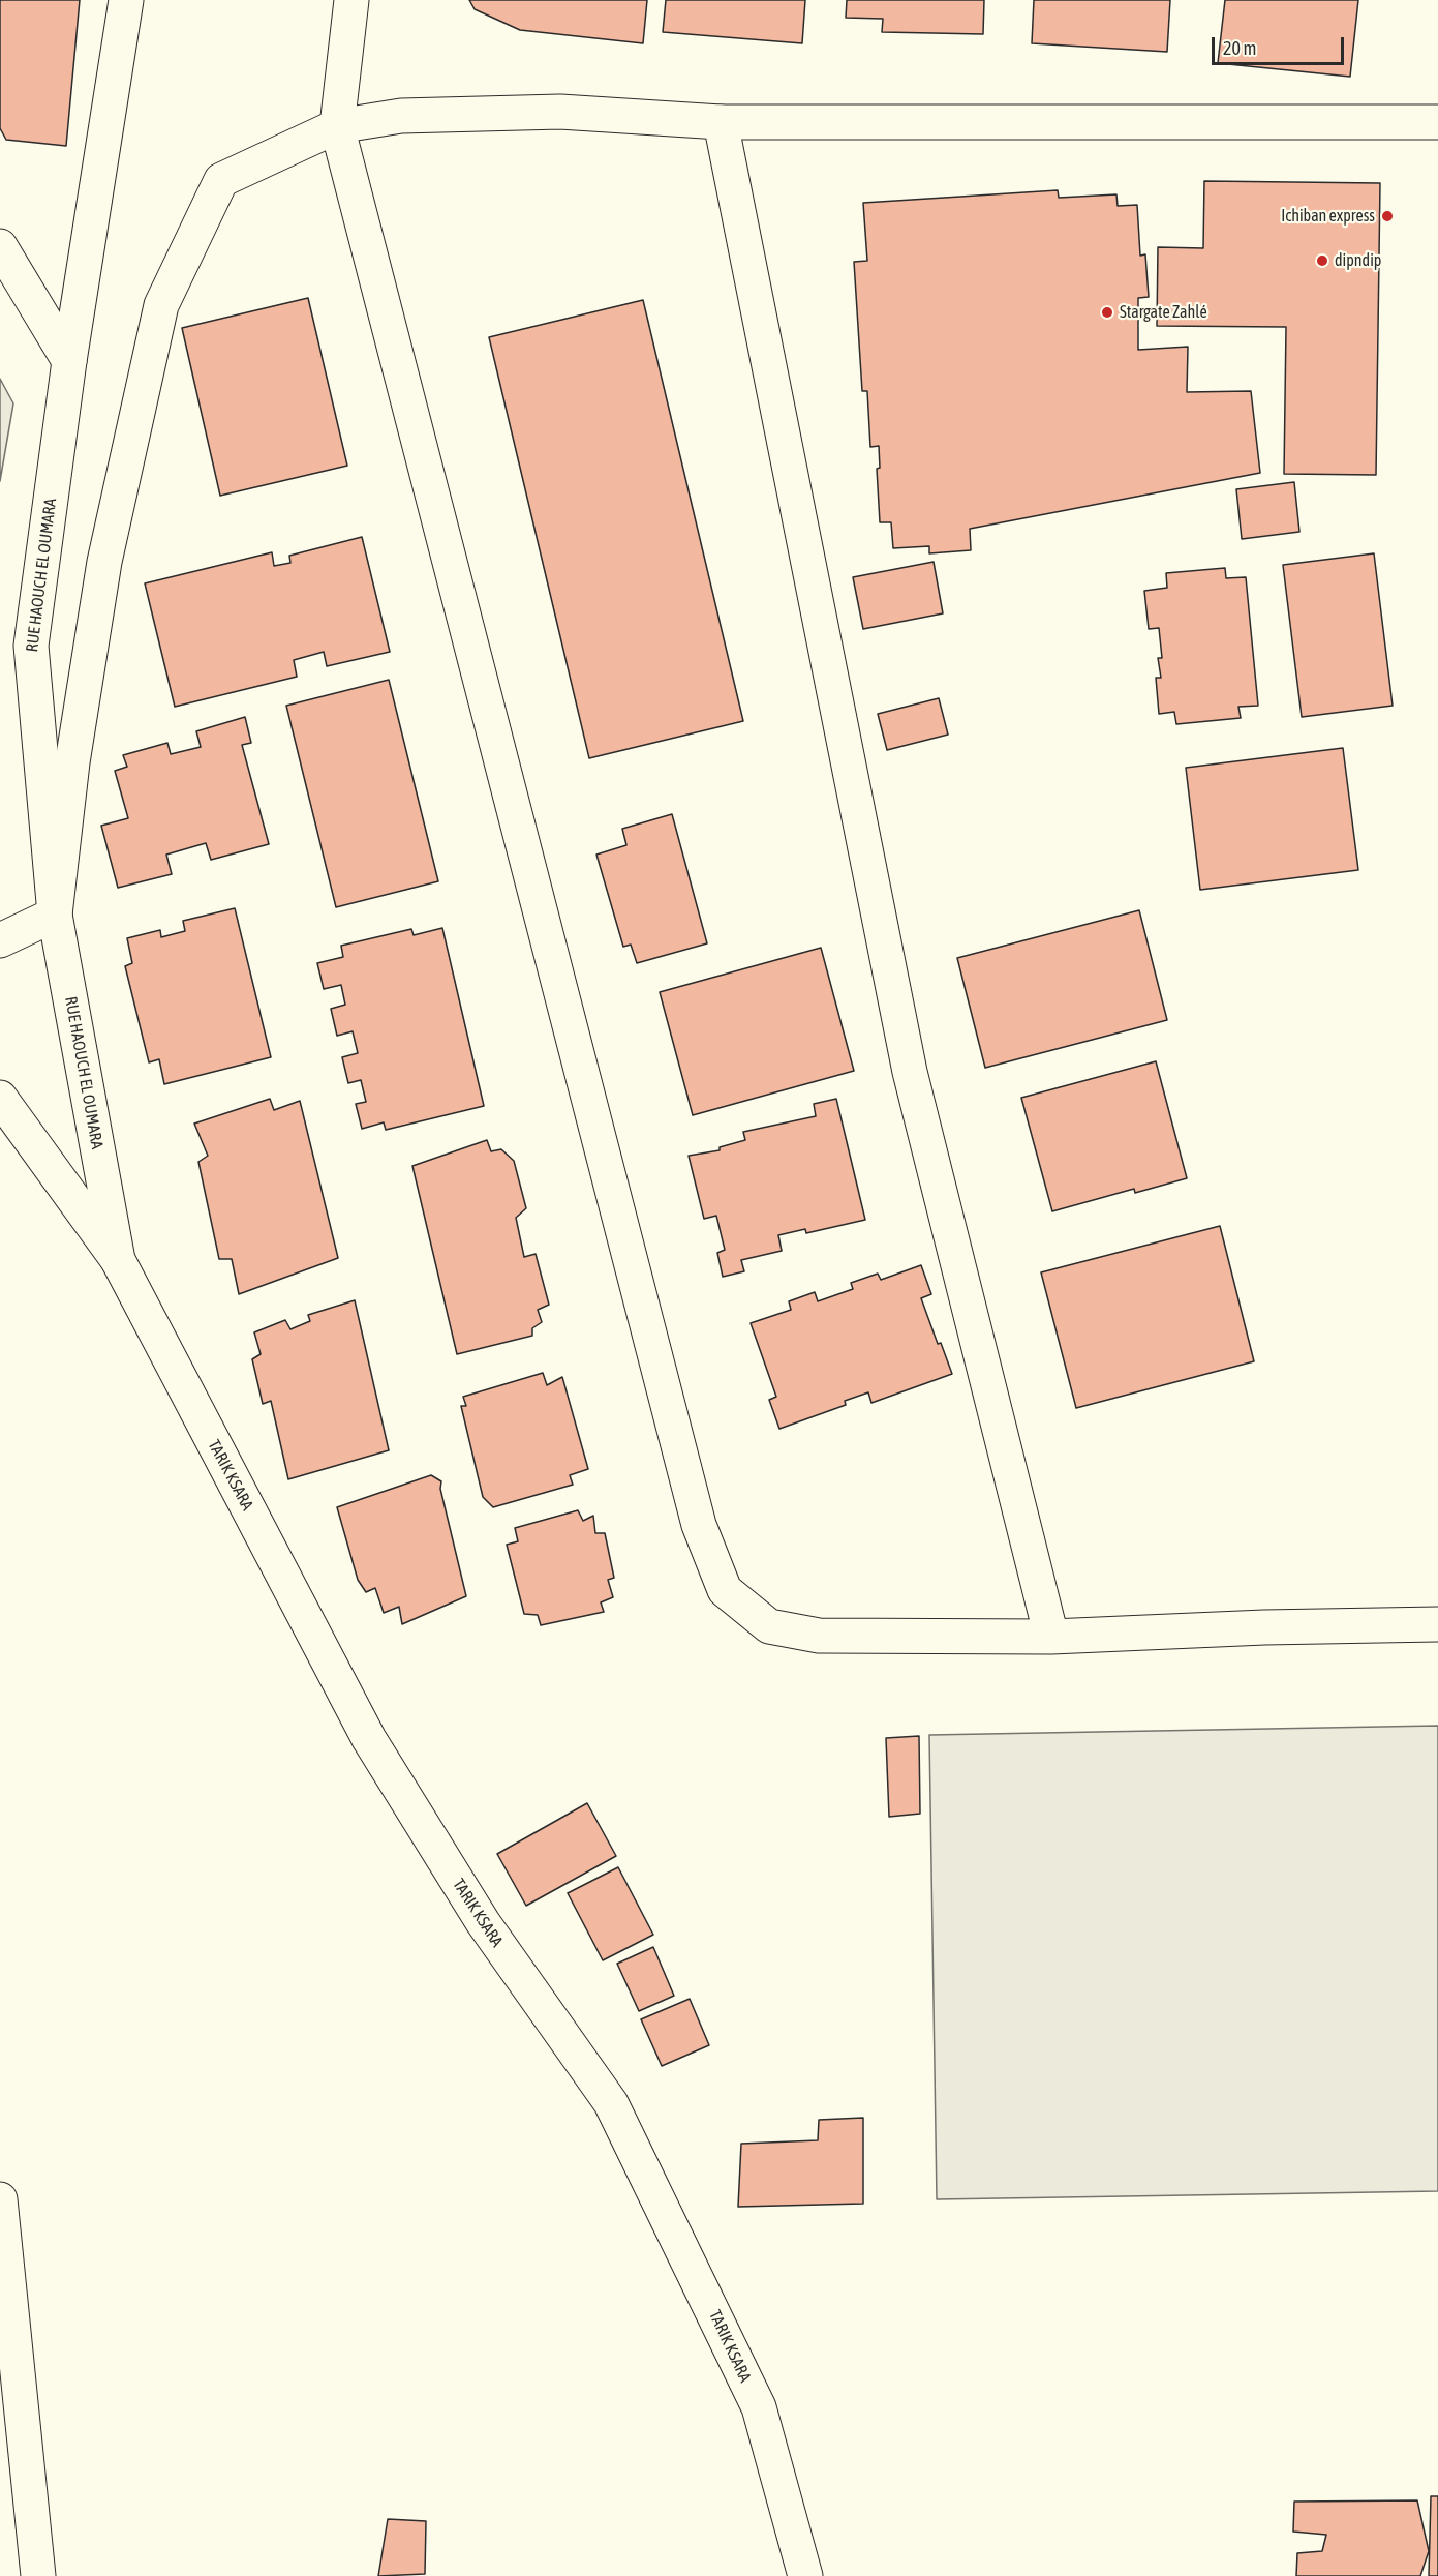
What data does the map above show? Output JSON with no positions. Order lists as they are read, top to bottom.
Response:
{
  "streets": {
    "street": ["RUE HAOUCH EL OUMARA", "TARIK KSARA"]
  },
  "crossings": [
    ["RUE HAOUCH EL OUMARA", "TARIK KSARA"]
  ],
  "places": ["Ichiban express", "dipndip", "Stargate Zahlé"],
  "scale_bar": "20 m"
}
